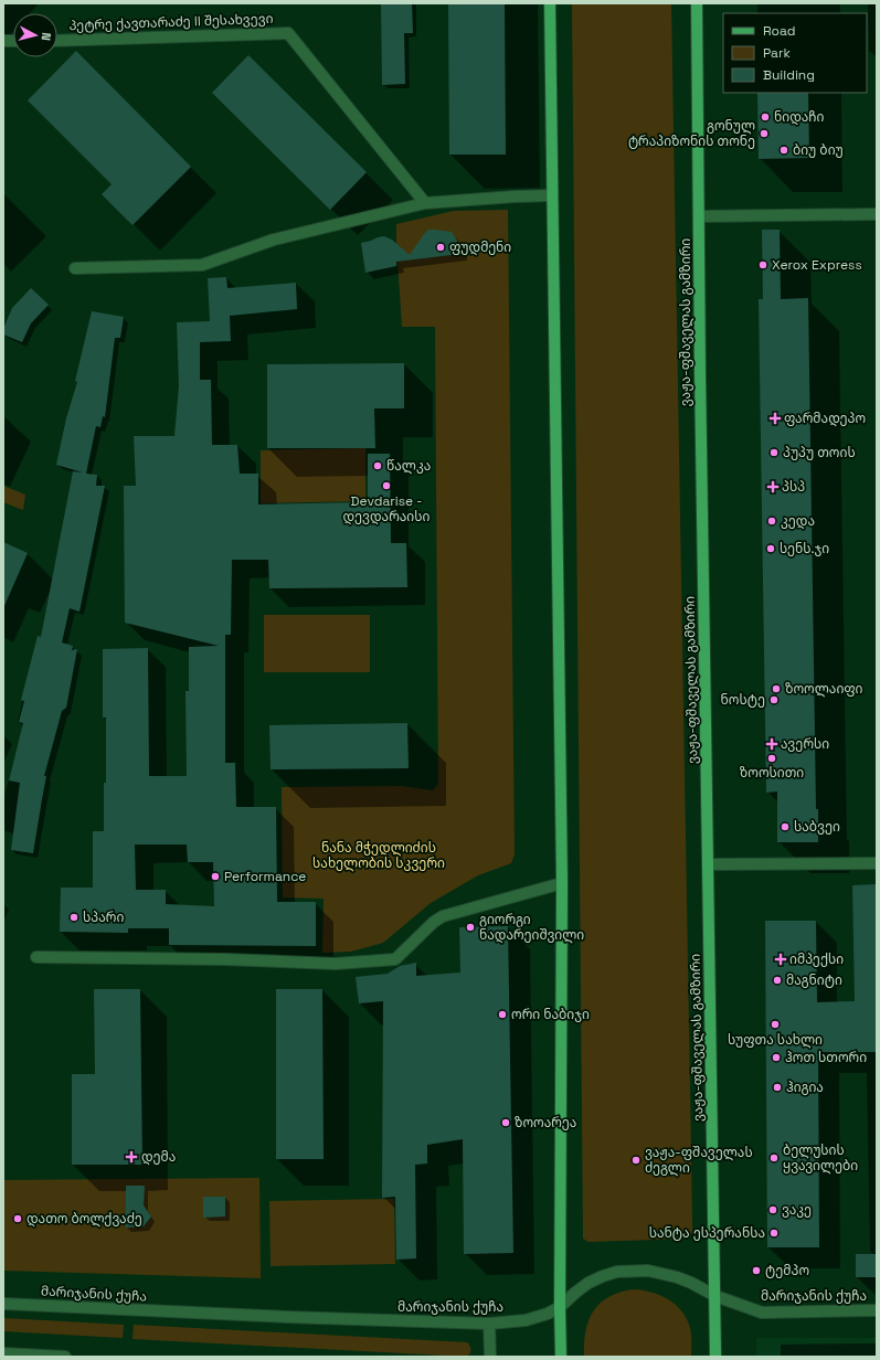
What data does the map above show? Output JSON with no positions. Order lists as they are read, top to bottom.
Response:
{
  "streets": {
    "main road": ["ვაჟა-ფშაველას გამზირი"],
    "street": ["პეტრე ქავთარაძე II შესახვევი", "მარიჯანის ქუჩა"]
  },
  "crossings": [
    ["ვაჟა-ფშაველას გამზირი", "მარიჯანის ქუჩა"]
  ],
  "parks": ["ნანა მჭედლიძის სახელობის სკვერი"],
  "places": {
    "other": [
      "ნიდაჩი",
      "გონულ ტრაპიზონის თონე",
      "ბიუ ბიუ",
      "ფუდმენი",
      "Xerox Express",
      "პუპუ თოის",
      "წალკა",
      "Devdarise - დევდარაისი",
      "კედა",
      "სენს.ჯი",
      "ზოოლაიფი",
      "ნოსტე",
      "ზოოსითი",
      "საბვეი",
      "Performance",
      "სპარი",
      "გიორგი ნადარეიშვილი",
      "მაგნიტი",
      "ორი ნაბიჯი",
      "სუფთა სახლი",
      "ჰოთ სთორი",
      "ჰიგია",
      "ზოოარეა",
      "ბელუსის ყვავილები",
      "ვაჟა-ფშაველას ძეგლი",
      "ვაკე",
      "დათო ბოლქვაძე",
      "სანტა ესპერანსა",
      "ტემპო"
    ],
    "health": [
      "ფარმადეპო",
      "პსპ",
      "ავერსი",
      "იმპექსი",
      "დემა"
    ]
  },
  "legend": ["Road", "Park", "Building"],
  "north": "right"
}
